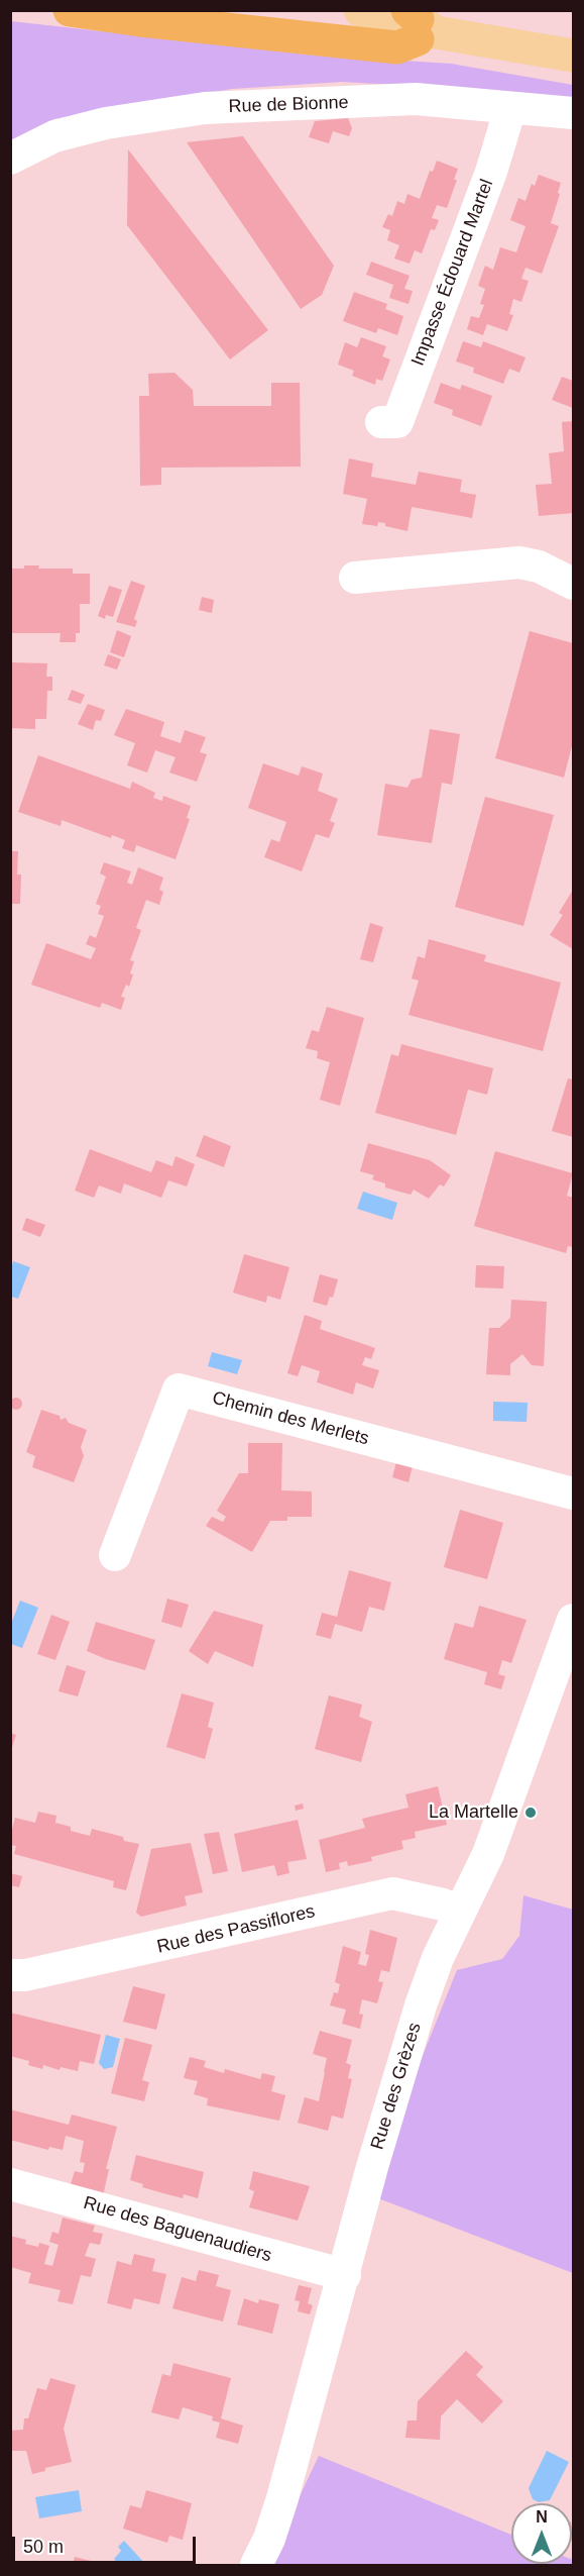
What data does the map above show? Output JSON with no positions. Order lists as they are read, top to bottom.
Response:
{
  "streets": {
    "street": [
      "Rue de Bionne",
      "Impasse Édouard Martel",
      "Chemin des Merlets",
      "Rue des Passiflores",
      "Rue des Grèzes",
      "Rue des Baguenaudiers"
    ]
  },
  "crossings": [
    ["Rue de Bionne", "Impasse Édouard Martel"],
    ["Rue des Passiflores", "Rue des Grèzes"],
    ["Rue des Grèzes", "Rue des Baguenaudiers"]
  ],
  "places": ["La Martelle"],
  "scale_bar": "50 m",
  "north": "top"
}
